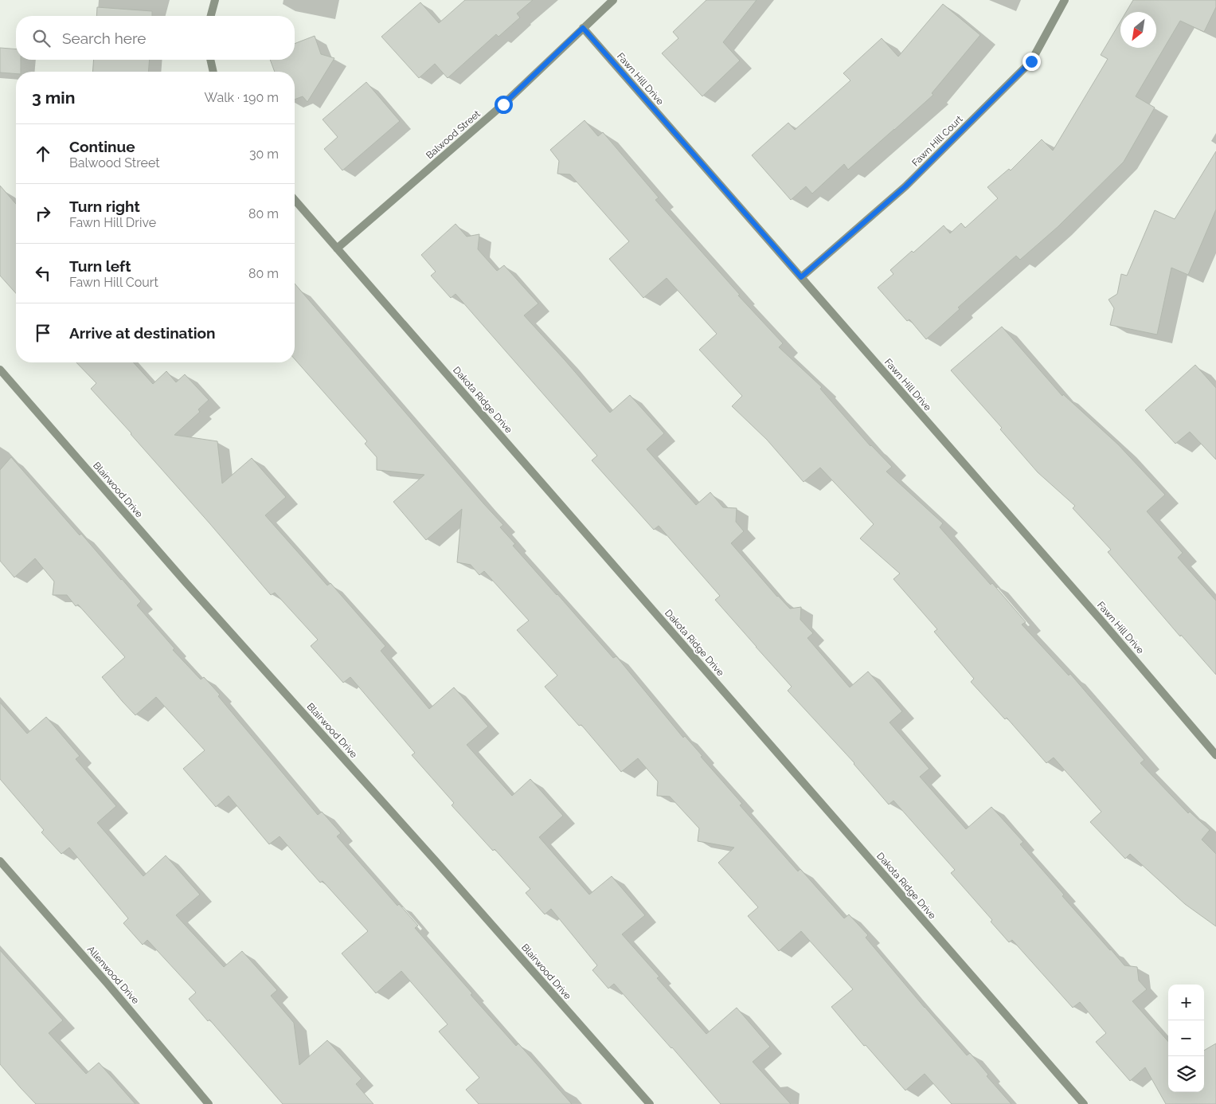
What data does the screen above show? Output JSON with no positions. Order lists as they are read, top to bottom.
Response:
{
  "streets": {
    "street": [
      "Fawn Hill Drive",
      "Balwood Street",
      "Fawn Hill Court",
      "Dakota Ridge Drive",
      "Blairwood Drive",
      "Allenwood Drive"
    ]
  },
  "crossings": [
    ["Fawn Hill Drive", "Balwood Street"],
    ["Fawn Hill Drive", "Fawn Hill Court"],
    ["Balwood Street", "Dakota Ridge Drive"]
  ],
  "north": "bottom left",
  "page": {
    "search": "Search here",
    "heading": ["3 min", "Walk · 190 m"],
    "list": [
      ["Continue", "Balwood Street", "30 m"],
      ["Turn right", "Fawn Hill Drive", "80 m"],
      ["Turn left", "Fawn Hill Court", "80 m"],
      "Arrive at destination"
    ],
    "map_buttons": ["+", "−"]
  }
}
